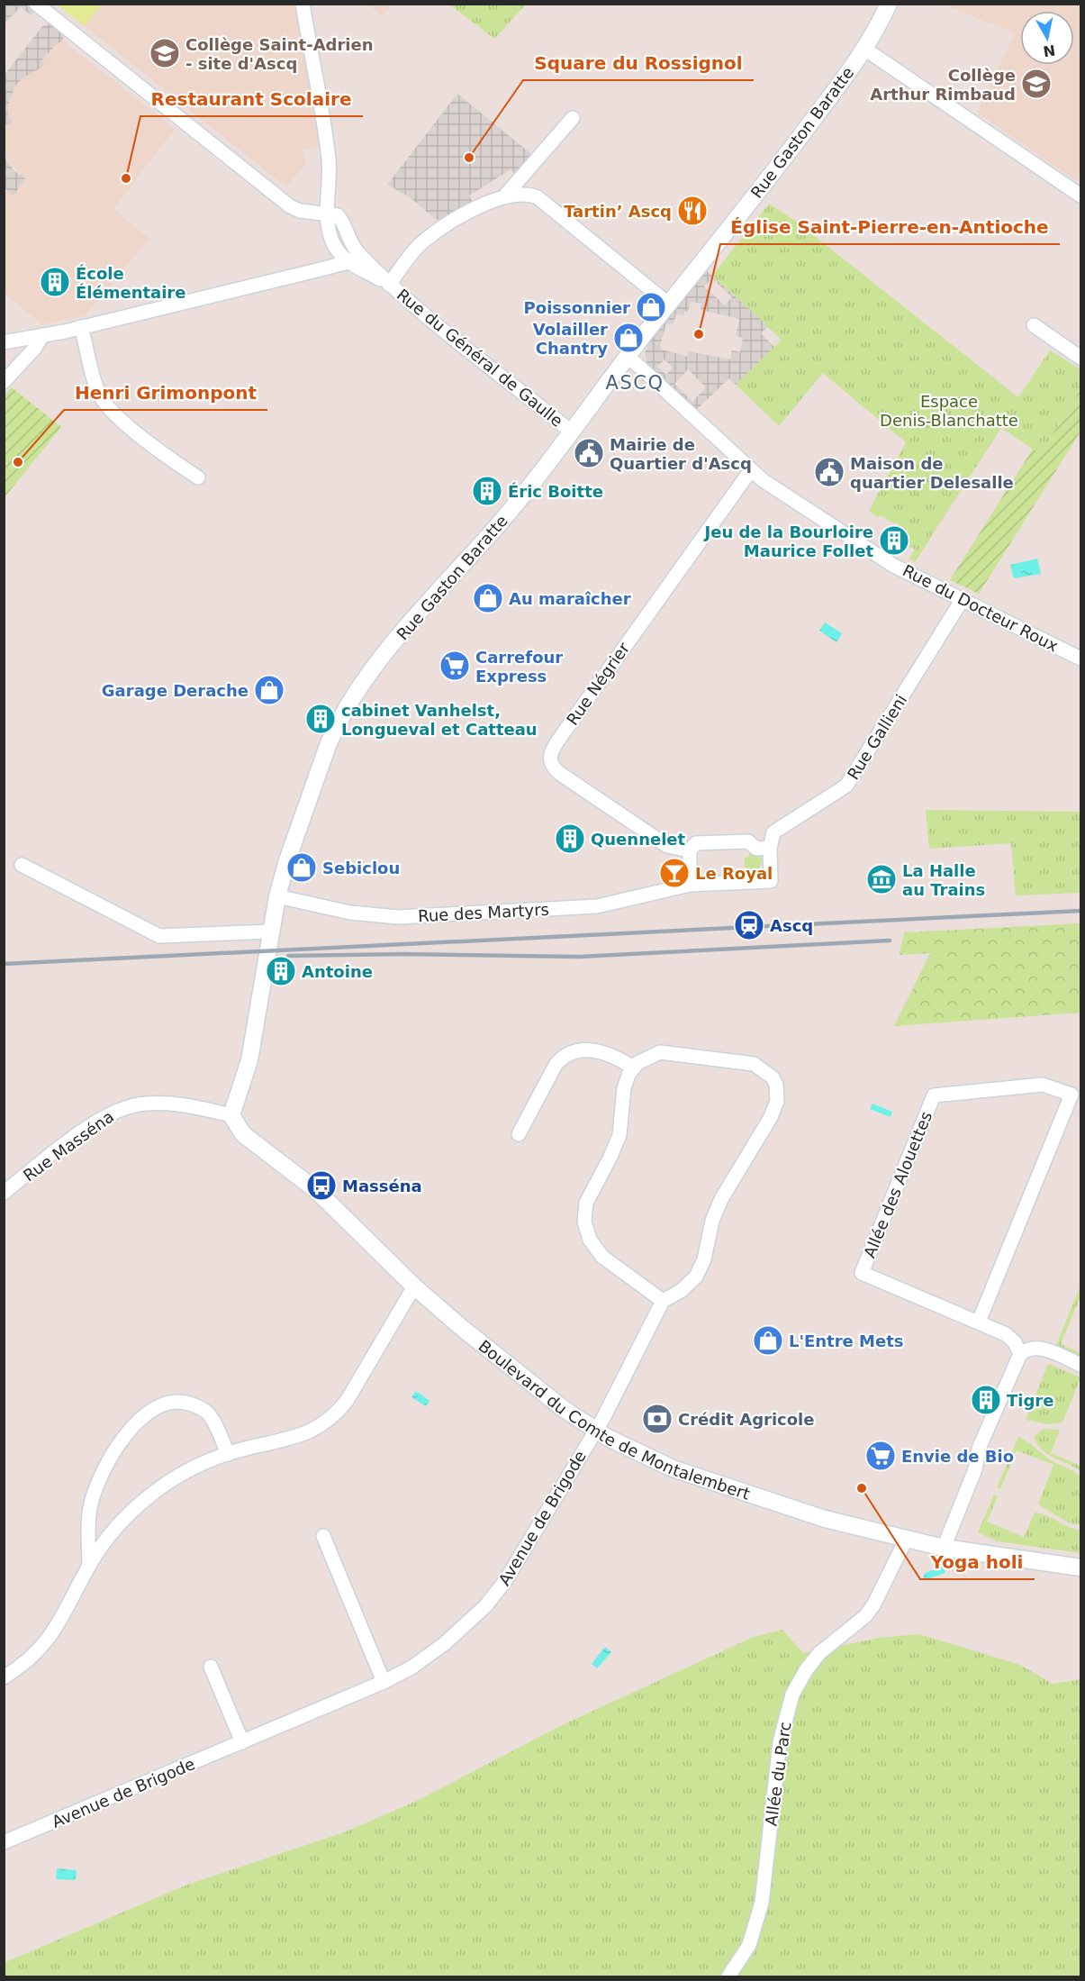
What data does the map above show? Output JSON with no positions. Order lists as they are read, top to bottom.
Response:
{
  "streets": {
    "street": [
      "Rue Gaston Baratte",
      "Rue du Général de Gaulle",
      "Rue du Docteur Roux",
      "Rue Négrier",
      "Rue Gallieni",
      "Rue des Martyrs",
      "Rue Masséna",
      "Allée des Alouettes",
      "Boulevard du Comte de Montalembert",
      "Avenue de Brigode",
      "Allée du Parc"
    ]
  },
  "crossings": [
    ["Rue Gaston Baratte", "Rue du Général de Gaulle"],
    ["Rue Gaston Baratte", "Rue du Docteur Roux"],
    ["Rue Gaston Baratte", "Rue des Martyrs"],
    ["Rue Gaston Baratte", "Rue Masséna"],
    ["Rue Gaston Baratte", "Boulevard du Comte de Montalembert"],
    ["Rue du Docteur Roux", "Rue Négrier"],
    ["Rue du Docteur Roux", "Rue Gallieni"],
    ["Rue Gallieni", "Rue des Martyrs"],
    ["Rue Masséna", "Boulevard du Comte de Montalembert"],
    ["Boulevard du Comte de Montalembert", "Avenue de Brigode"],
    ["Boulevard du Comte de Montalembert", "Allée du Parc"]
  ],
  "districts": ["ASCQ"],
  "parks": ["Espace Denis-Blanchatte"],
  "places": {
    "school or university": ["Collège Saint-Adrien - site d'Ascq", "Collège Arthur Rimbaud"],
    "other": [
      "Square du Rossignol",
      "Restaurant Scolaire",
      "Église Saint-Pierre-en-Antioche",
      "Henri Grimonpont",
      "Yoga holi"
    ],
    "restaurant": ["Tartin’ Ascq"],
    "building": [
      "École Élémentaire",
      "Éric Boitte",
      "Jeu de la Bourloire Maurice Follet",
      "cabinet Vanhelst, Longueval et Catteau",
      "Quennelet",
      "Antoine",
      "Tigre"
    ],
    "shop": [
      "Poissonnier",
      "Volailler Chantry",
      "Au maraîcher",
      "Garage Derache",
      "Sebiclou",
      "L'Entre Mets"
    ],
    "public building": ["Mairie de Quartier d'Ascq", "Maison de quartier Delesalle"],
    "supermarket": ["Carrefour Express", "Envie de Bio"],
    "bar": ["Le Royal"],
    "museum": ["La Halle au Trains"],
    "station": ["Ascq"],
    "bus stop": ["Masséna"],
    "bank": ["Crédit Agricole"]
  },
  "north": "bottom"
}
